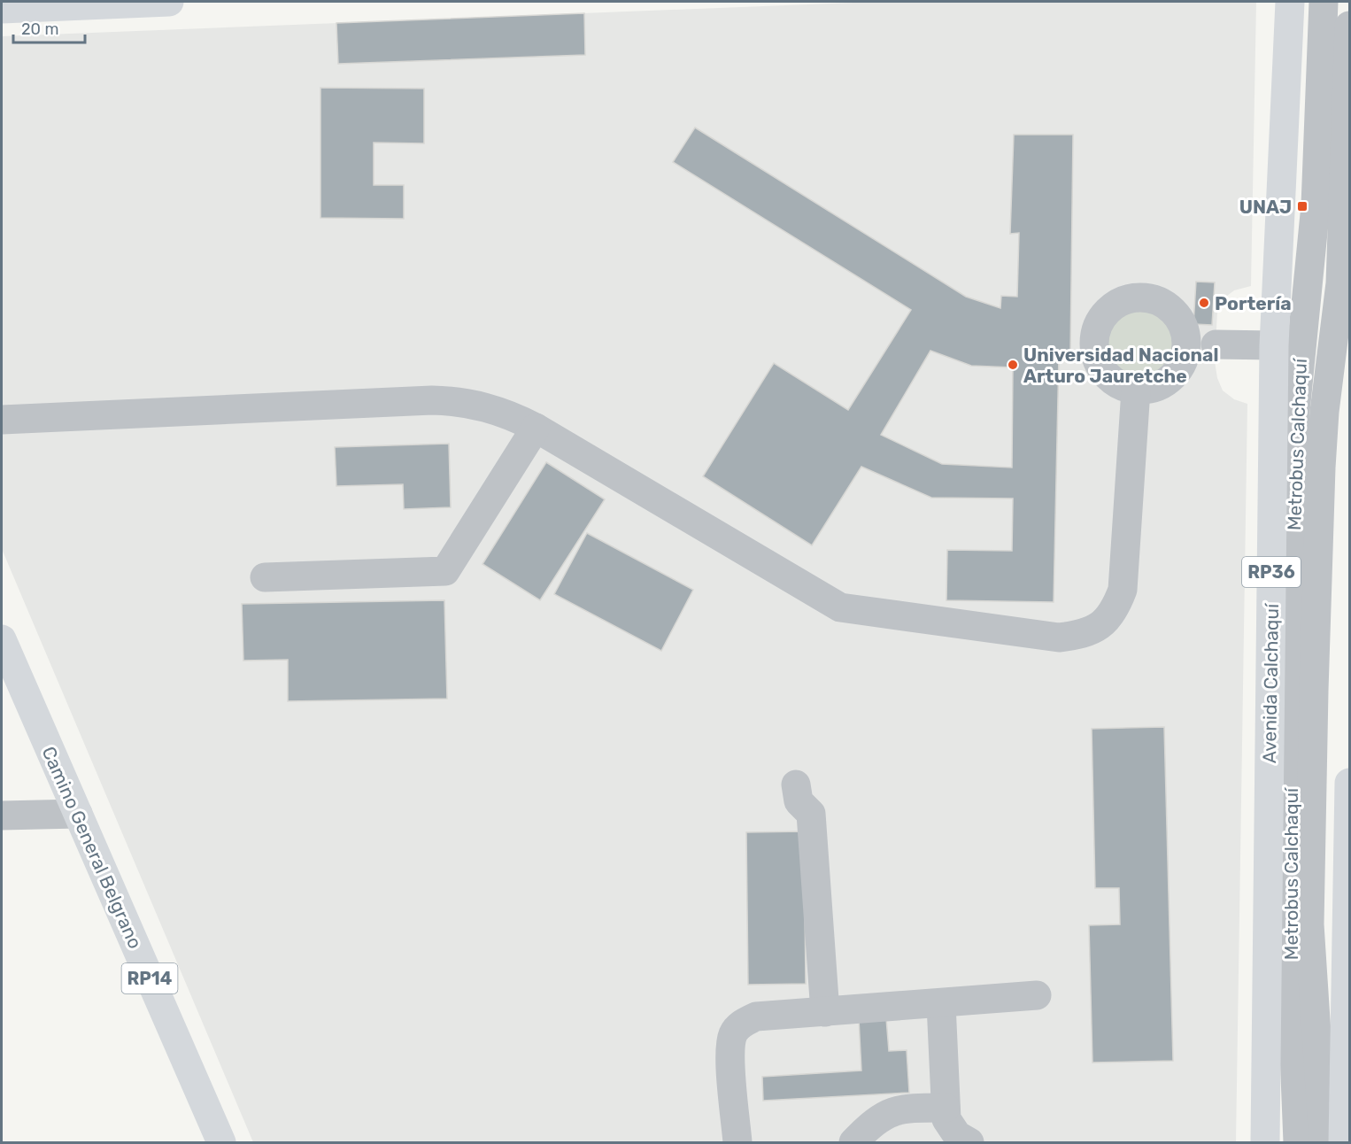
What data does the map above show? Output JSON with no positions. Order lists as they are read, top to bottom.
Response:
{
  "streets": {
    "main road": [
      "RP36",
      "Avenida Calchaquí",
      "Camino General Belgrano",
      "RP14"
    ],
    "street": ["Metrobus Calchaquí"]
  },
  "places": {
    "transit": ["UNAJ"],
    "other": ["Portería", "Universidad Nacional Arturo Jauretche"]
  },
  "scale_bar": "20 m"
}
